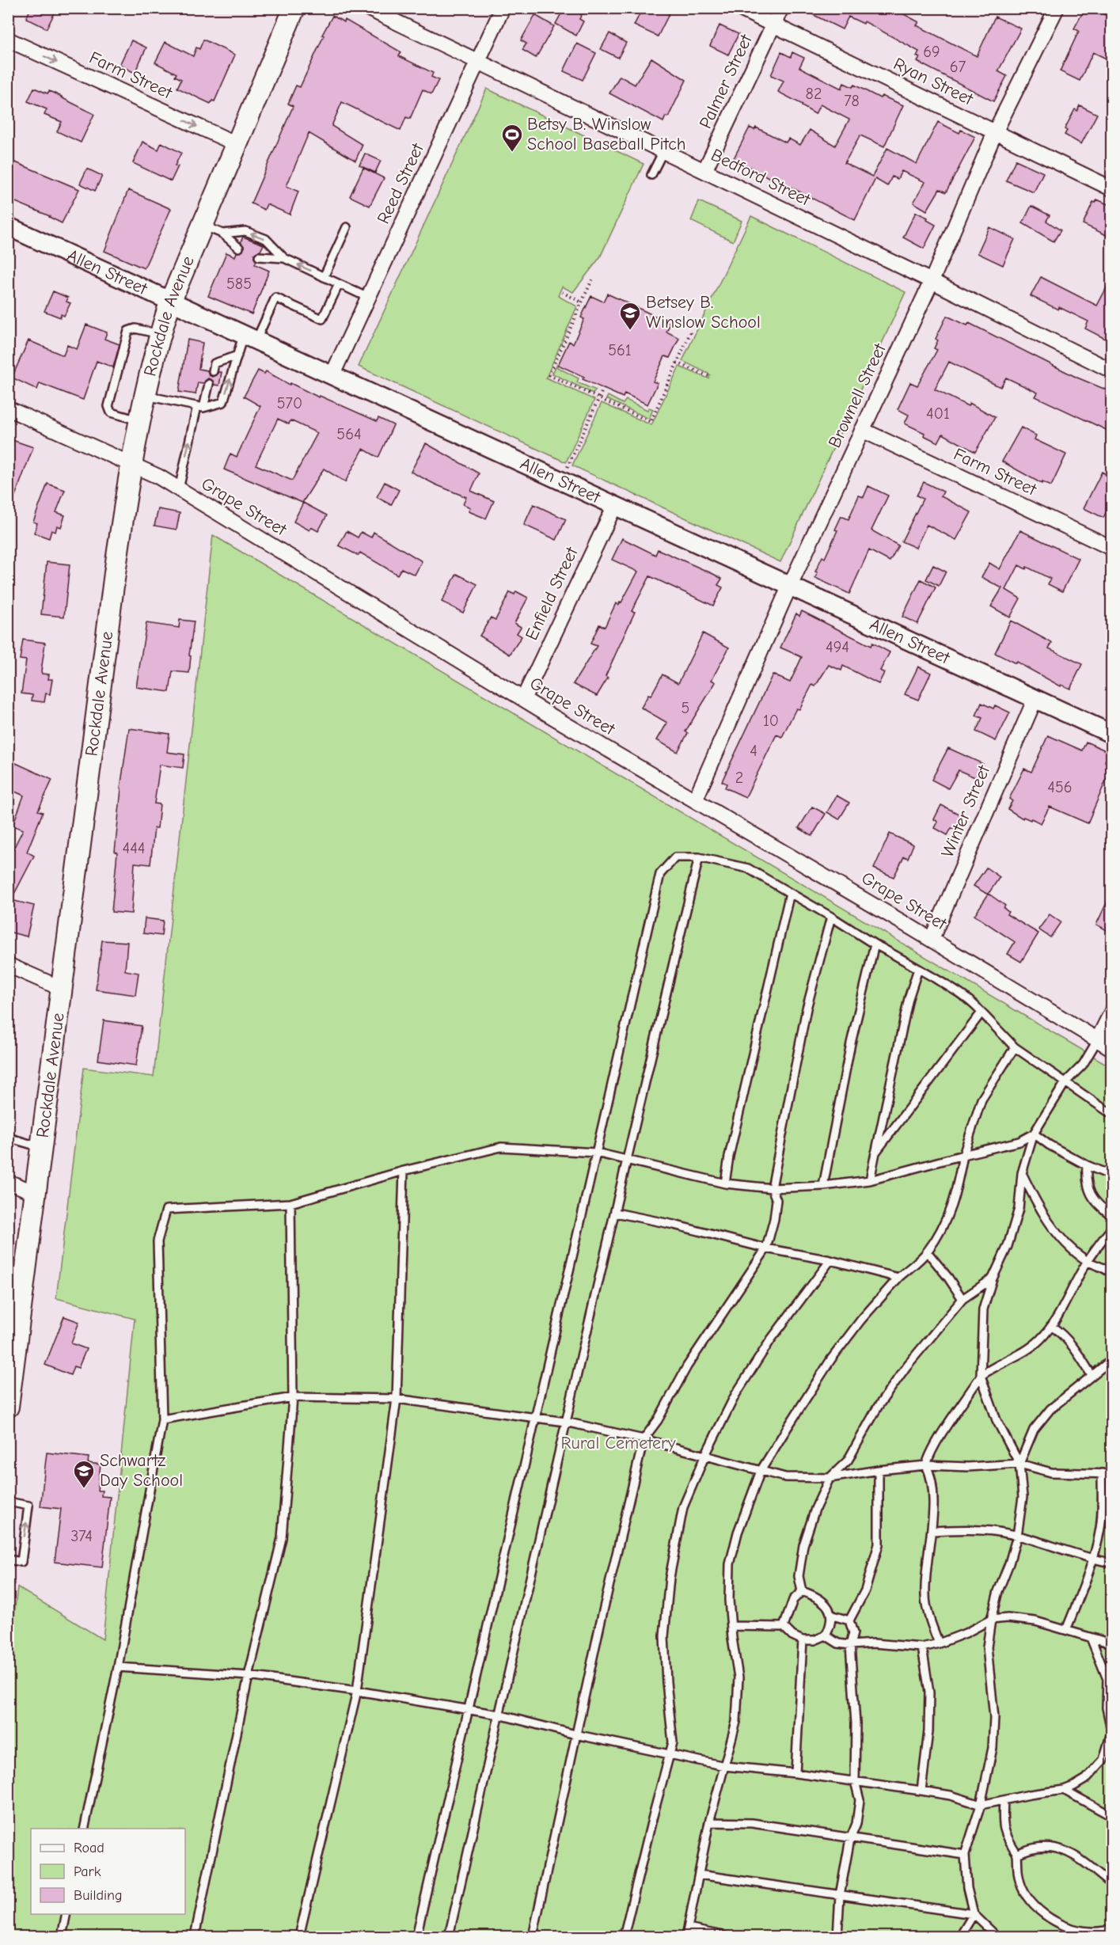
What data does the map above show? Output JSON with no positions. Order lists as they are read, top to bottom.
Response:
{
  "streets": {
    "main road": ["Rockdale Avenue"],
    "street": [
      "Farm Street",
      "Palmer Street",
      "Ryan Street",
      "Bedford Street",
      "Reed Street",
      "Allen Street",
      "Brownell Street",
      "Grape Street",
      "Enfield Street",
      "Winter Street"
    ]
  },
  "crossings": [
    ["Farm Street", "Rockdale Avenue"],
    ["Farm Street", "Brownell Street"],
    ["Palmer Street", "Ryan Street"],
    ["Palmer Street", "Bedford Street"],
    ["Ryan Street", "Brownell Street"],
    ["Bedford Street", "Reed Street"],
    ["Bedford Street", "Brownell Street"],
    ["Reed Street", "Allen Street"],
    ["Allen Street", "Rockdale Avenue"],
    ["Allen Street", "Brownell Street"],
    ["Allen Street", "Enfield Street"],
    ["Allen Street", "Winter Street"],
    ["Rockdale Avenue", "Grape Street"],
    ["Brownell Street", "Grape Street"],
    ["Grape Street", "Enfield Street"],
    ["Grape Street", "Winter Street"]
  ],
  "one_way": ["Farm Street"],
  "parks": ["Rural Cemetery"],
  "places": {
    "sports": ["Betsy B. Winslow School Baseball Pitch"],
    "school or university": ["Betsey B. Winslow School", "Schwartz Day School"]
  },
  "house_numbers": [
    "69",
    "67",
    "82",
    "78",
    "585",
    "561",
    "570",
    "401",
    "564",
    "494",
    "5",
    "10",
    "4",
    "2",
    "456",
    "444",
    "374"
  ],
  "legend": ["Road", "Park", "Building"]
}
